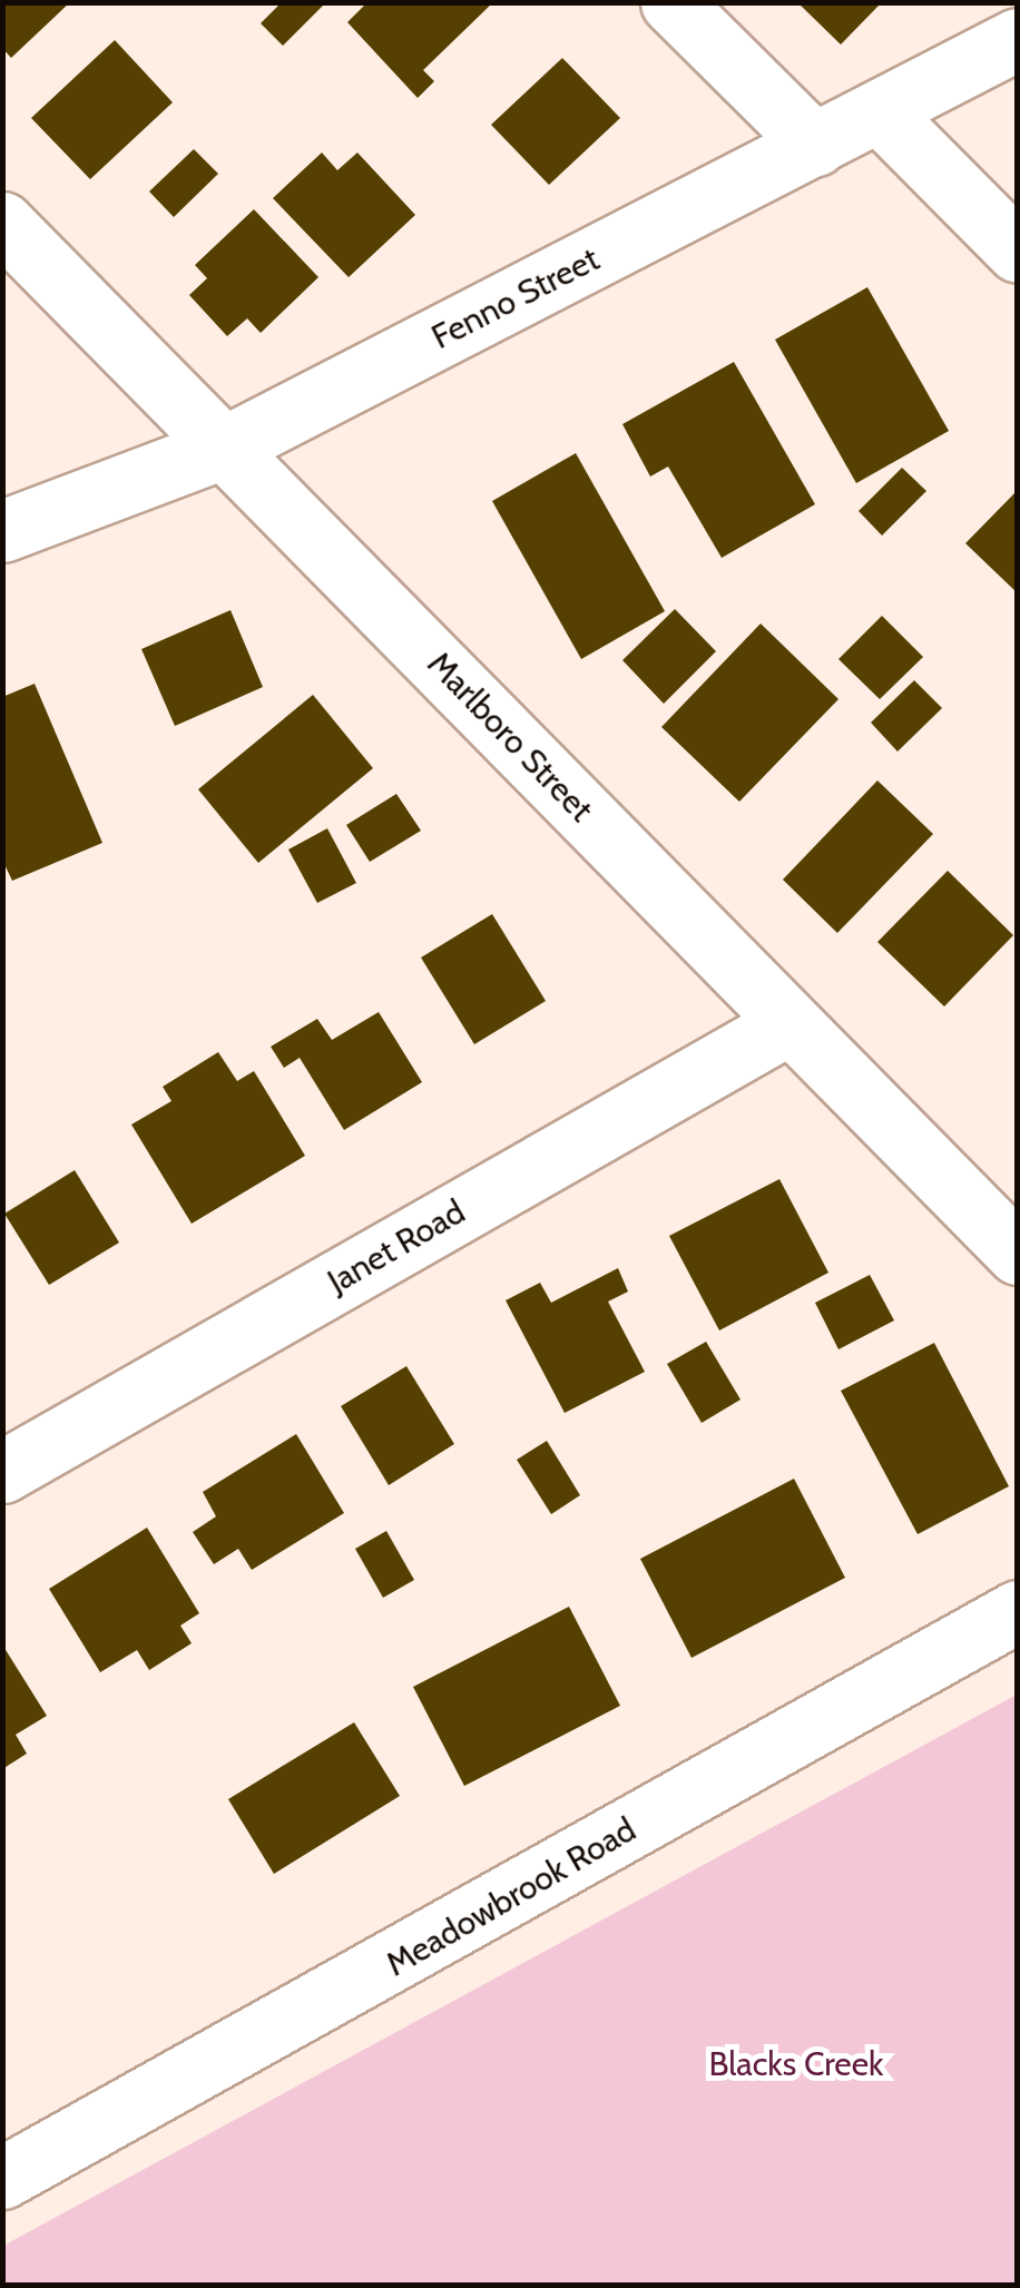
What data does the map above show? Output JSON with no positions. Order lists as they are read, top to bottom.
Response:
{
  "streets": {
    "street": [
      "Fenno Street",
      "Marlboro Street",
      "Janet Road",
      "Meadowbrook Road"
    ]
  },
  "crossings": [
    ["Fenno Street", "Marlboro Street"],
    ["Marlboro Street", "Janet Road"]
  ],
  "parks": ["Blacks Creek"]
}
